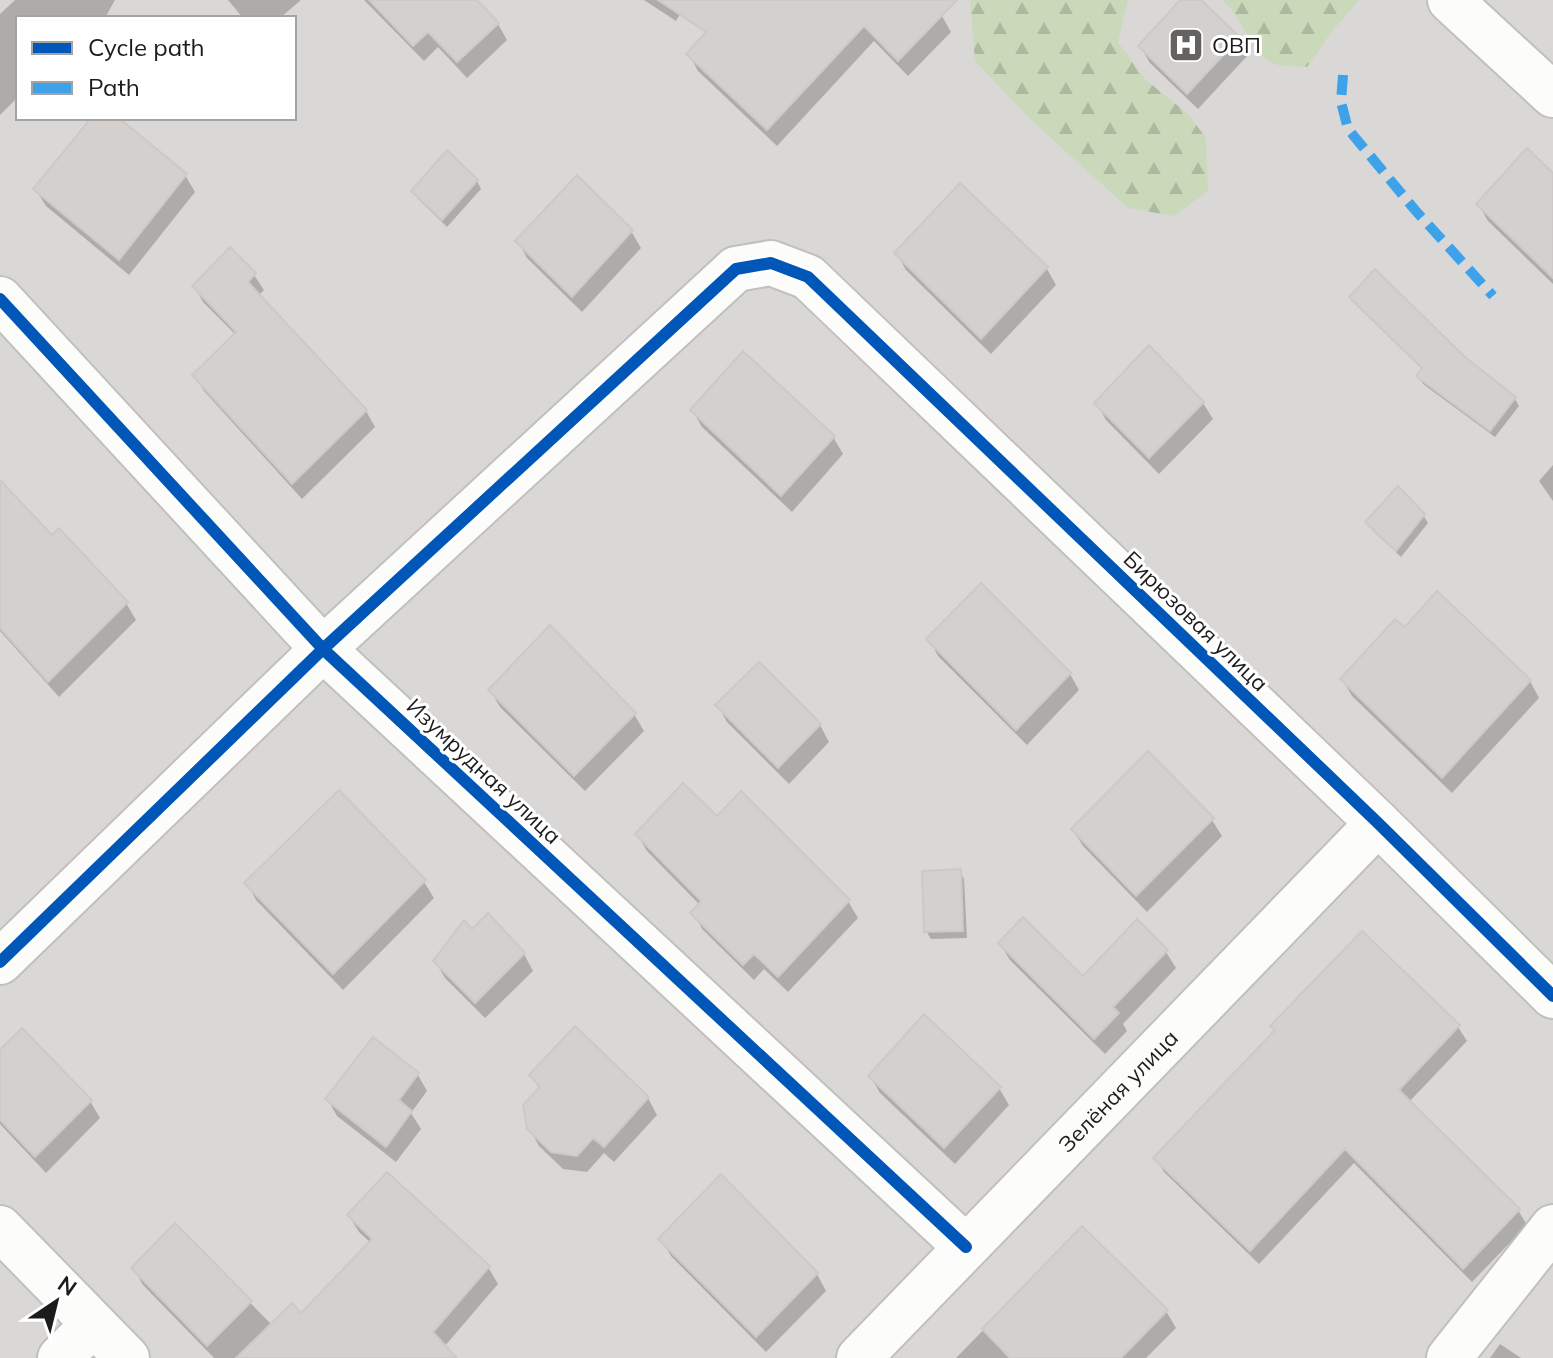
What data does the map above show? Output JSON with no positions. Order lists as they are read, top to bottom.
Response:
{
  "streets": {
    "street": ["Бирюзовая улица", "Изумрудная улица", "Зелёная улица"]
  },
  "crossings": [
    ["Бирюзовая улица", "Изумрудная улица"],
    ["Бирюзовая улица", "Зелёная улица"],
    ["Изумрудная улица", "Зелёная улица"]
  ],
  "places": {
    "hospital": ["ОВП"]
  },
  "legend": ["Cycle path", "Path"],
  "north": "top right"
}
